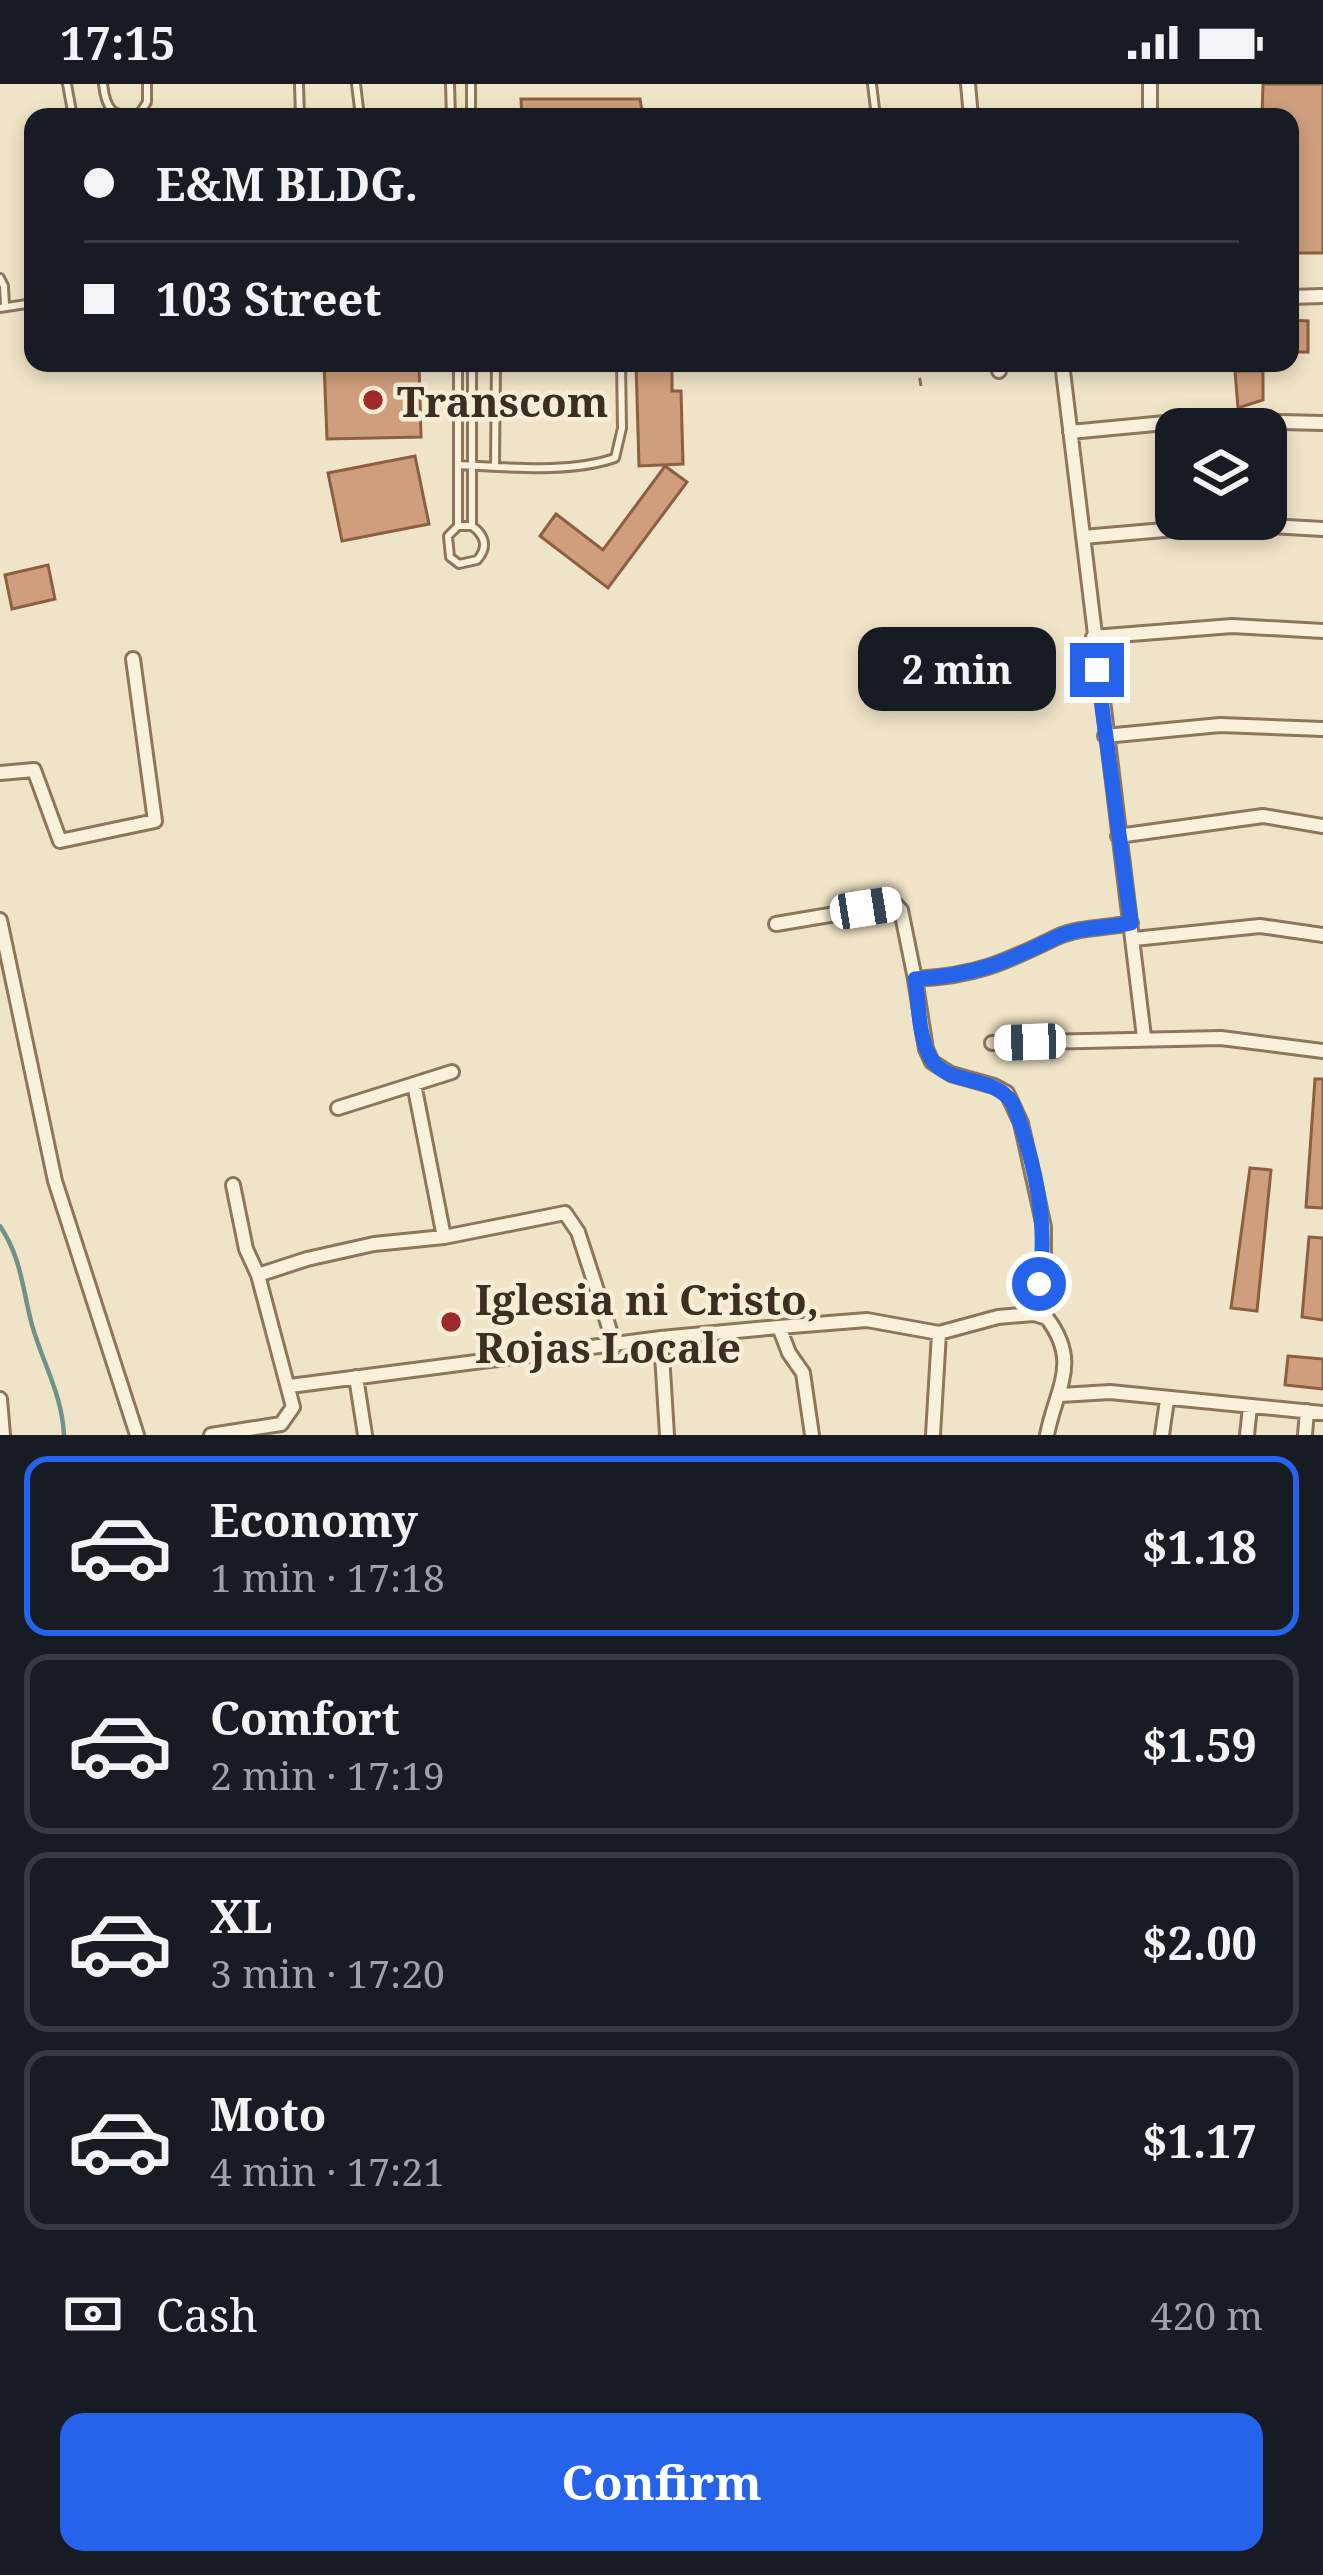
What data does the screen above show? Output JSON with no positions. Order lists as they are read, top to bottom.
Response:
{
  "places": ["Transcom", "Iglesia ni Cristo, Rojas Locale"],
  "page": {
    "status": "17:15",
    "banner": ["E&M BLDG.", "103 Street"],
    "bubble": "2 min",
    "list": [
      {
        "name": "Economy",
        "note": "1 min · 17:18",
        "value": "$1.18"
      },
      {
        "name": "Comfort",
        "note": "2 min · 17:19",
        "value": "$1.59"
      },
      {
        "name": "XL",
        "note": "3 min · 17:20",
        "value": "$2.00"
      },
      {
        "name": "Moto",
        "note": "4 min · 17:21",
        "value": "$1.17"
      }
    ],
    "pay": ["Cash", "420 m"],
    "buttons": "Confirm"
  }
}
